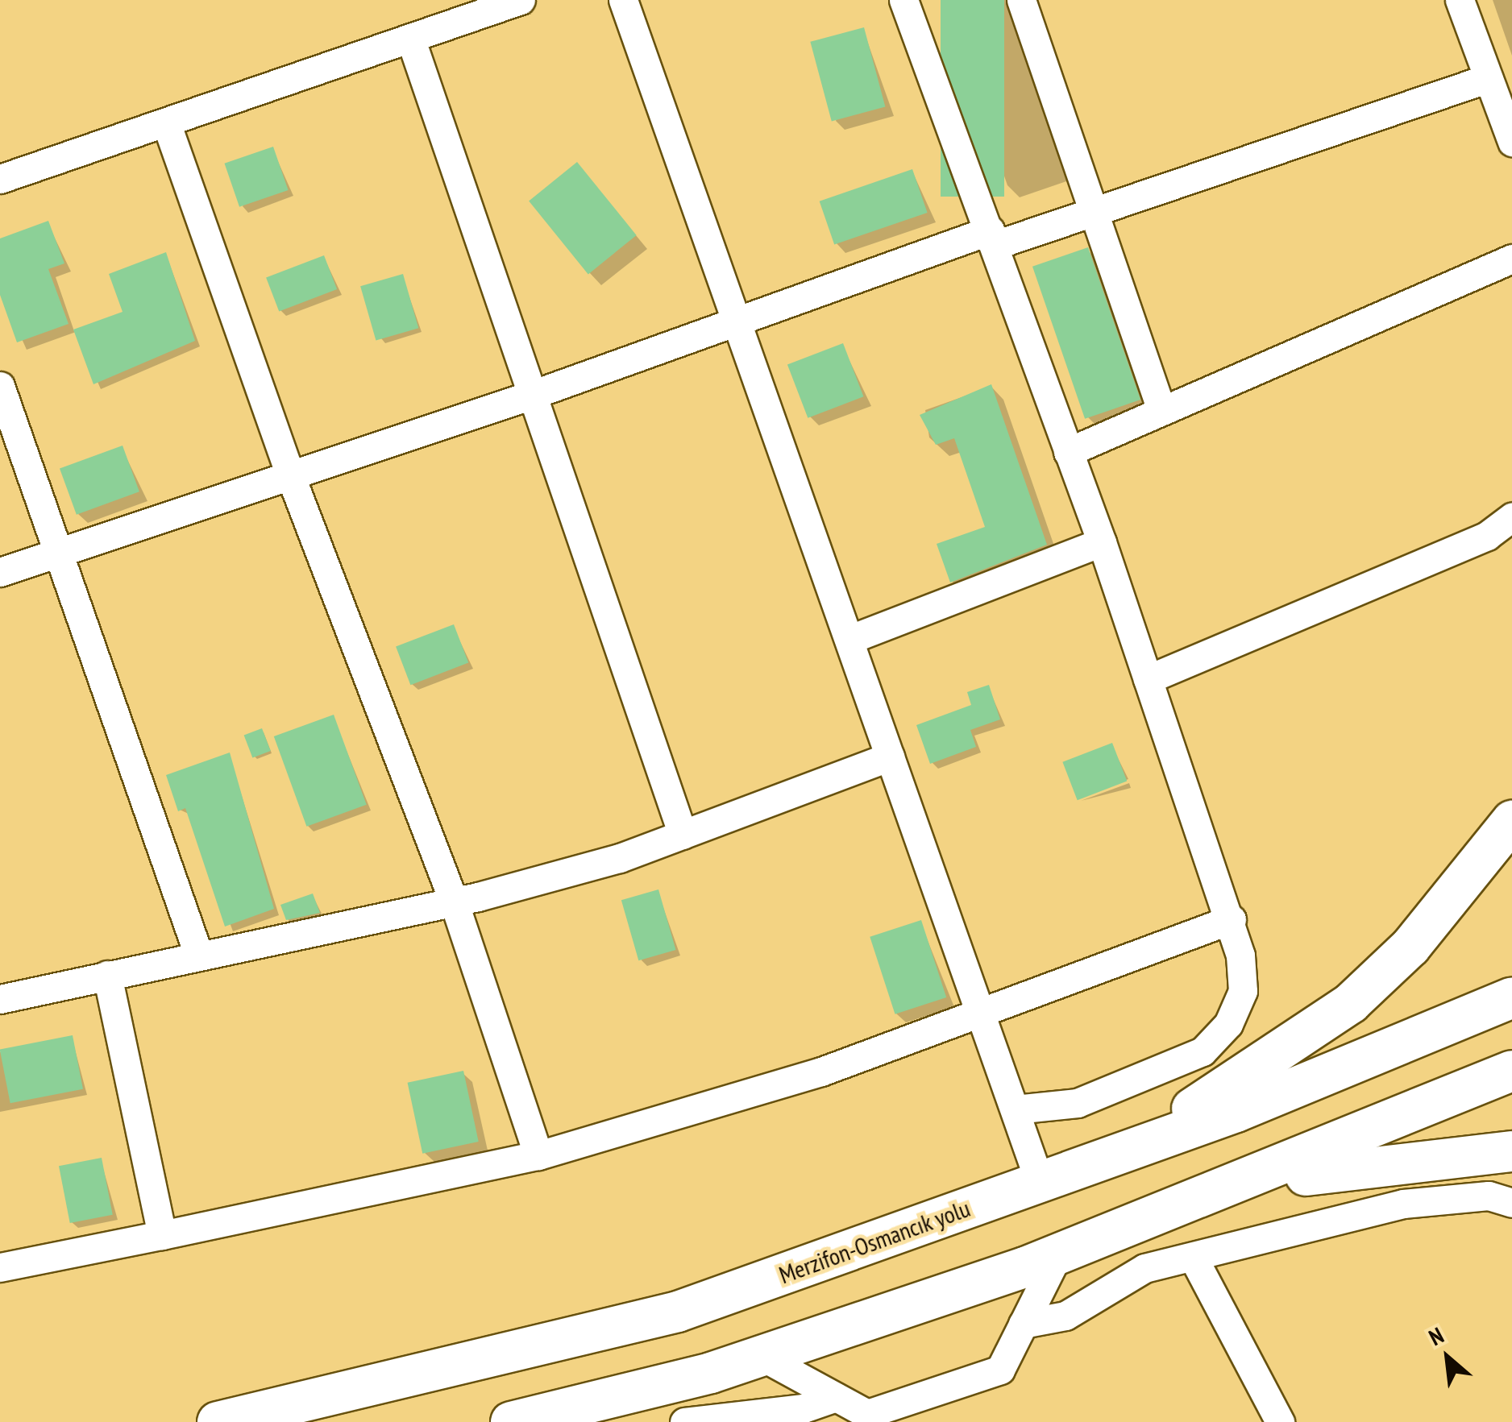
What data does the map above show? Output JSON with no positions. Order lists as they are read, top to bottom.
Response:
{
  "streets": {
    "highway": ["Merzifon-Osmancık yolu"]
  },
  "north": "top left"
}
